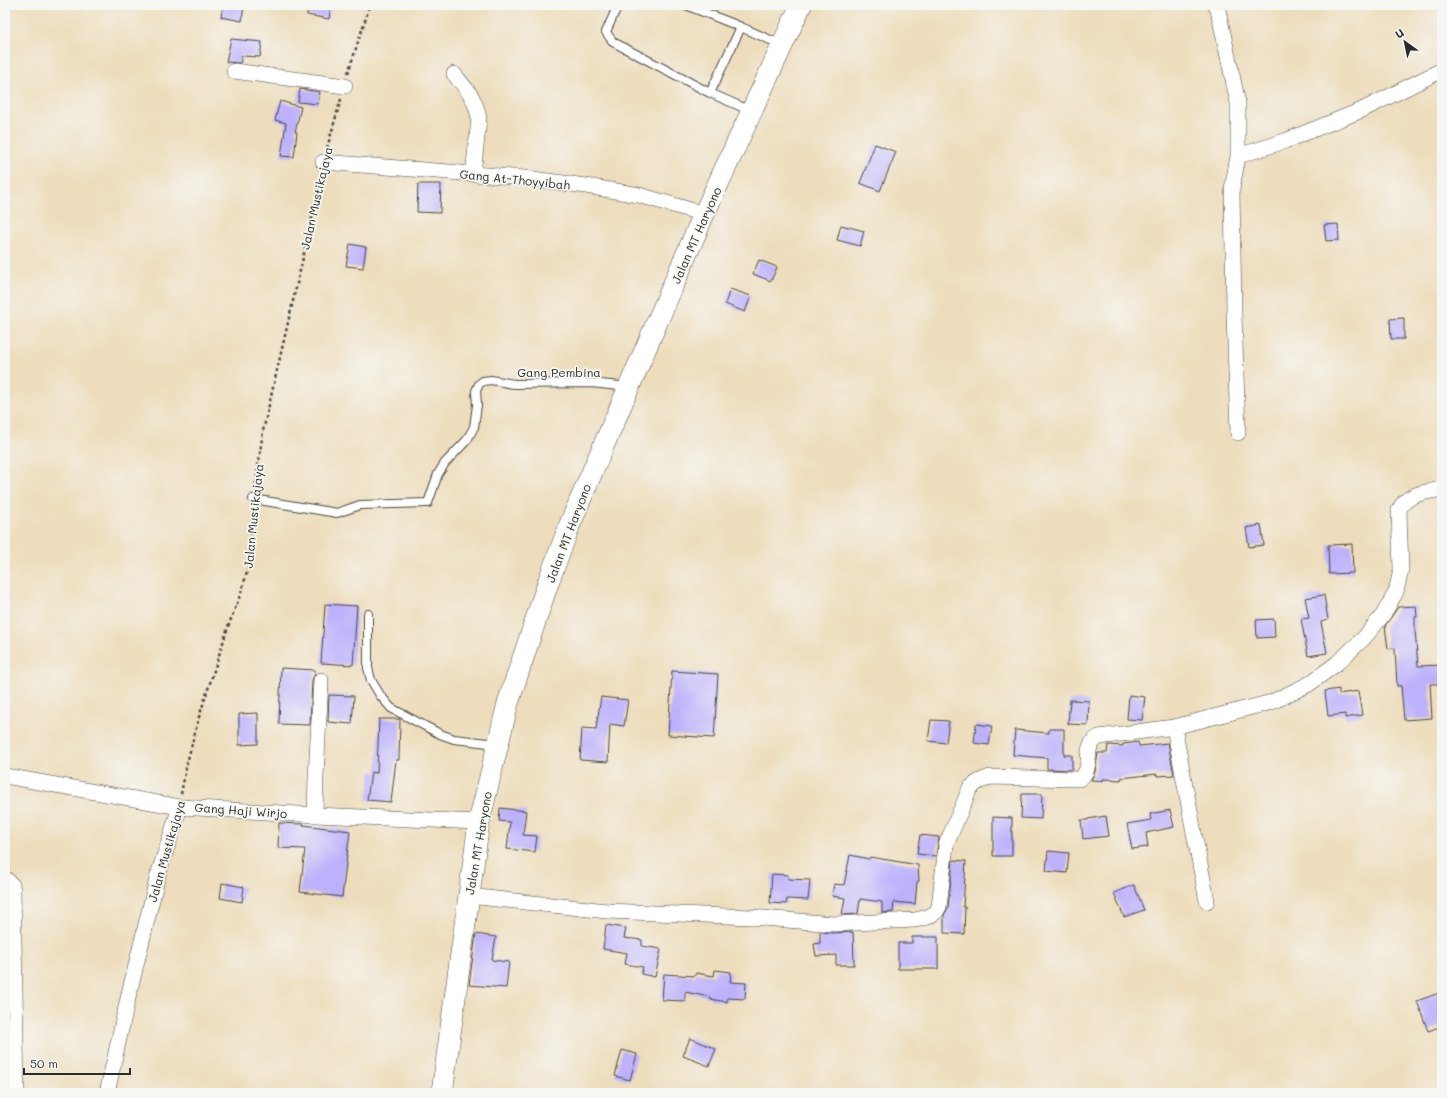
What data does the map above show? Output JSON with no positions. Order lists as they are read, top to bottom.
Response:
{
  "streets": {
    "main road": ["Jalan MT Haryono"],
    "street": ["Gang At-Thoyyibah", "Jalan Mustikajaya", "Gang Haji Wirjo"],
    "lane": ["Gang Pembina"]
  },
  "crossings": [
    ["Gang At-Thoyyibah", "Jalan Mustikajaya"],
    ["Gang At-Thoyyibah", "Jalan MT Haryono"],
    ["Jalan Mustikajaya", "Gang Pembina"],
    ["Jalan Mustikajaya", "Gang Haji Wirjo"],
    ["Jalan MT Haryono", "Gang Pembina"],
    ["Jalan MT Haryono", "Gang Haji Wirjo"]
  ],
  "scale_bar": "50 m",
  "north": "top left"
}
